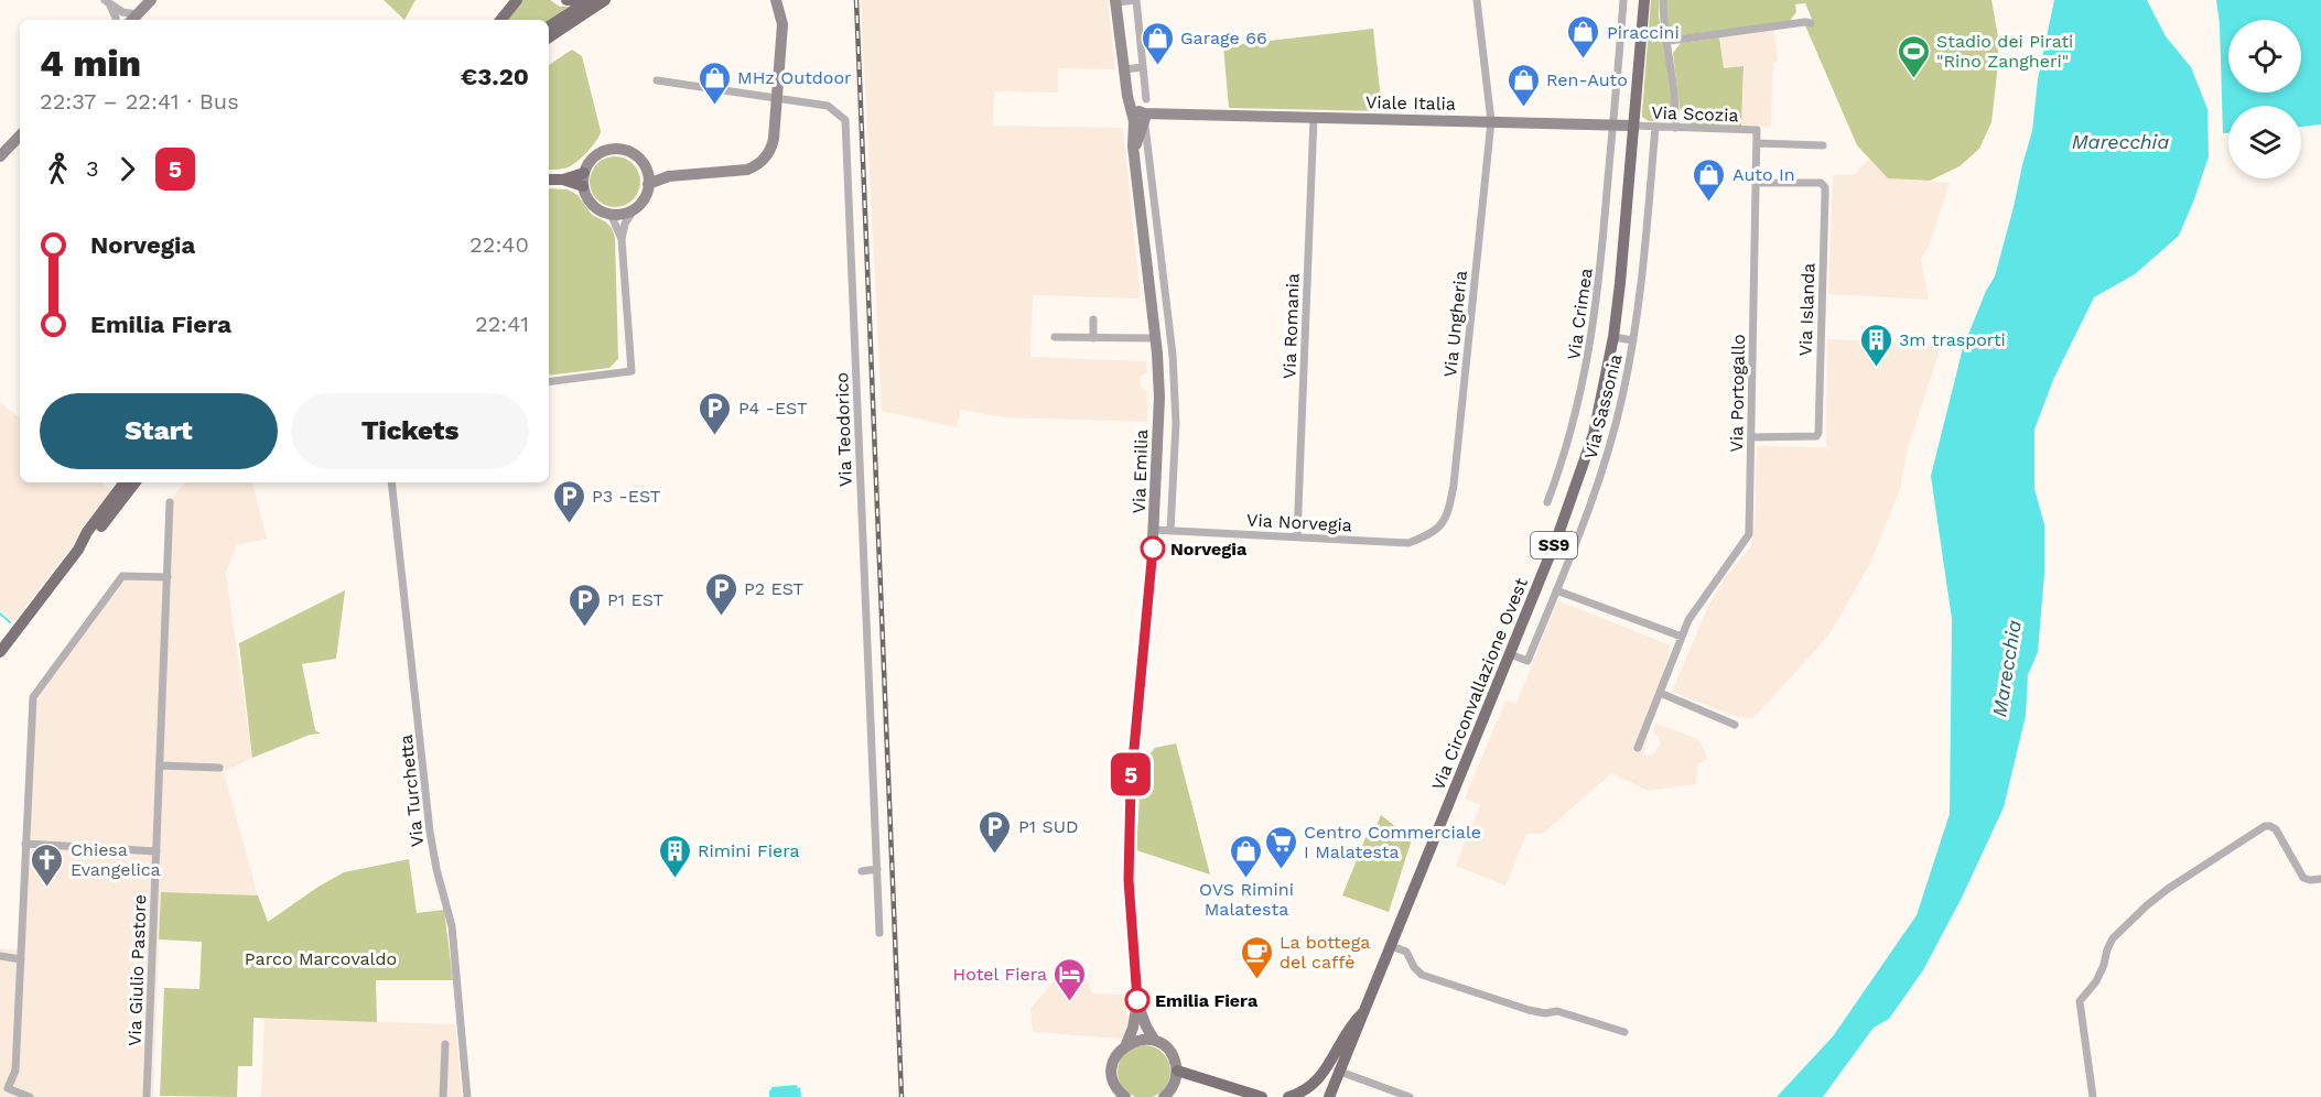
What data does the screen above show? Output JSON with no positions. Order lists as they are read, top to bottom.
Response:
{
  "streets": {
    "main road": [
      "Viale Italia",
      "Via Emilia",
      "SS9",
      "Via Circonvallazione Ovest"
    ],
    "street": [
      "Via Scozia",
      "Via Islanda",
      "Via Crimea",
      "Via Ungheria",
      "Via Romania",
      "Via Portogallo",
      "Via Sassonia",
      "Via Teodorico",
      "Via Norvegia",
      "Via Turchetta",
      "Via Giulio Pastore"
    ]
  },
  "crossings": [
    ["Viale Italia", "Via Scozia"],
    ["Viale Italia", "Via Crimea"],
    ["Viale Italia", "Via Ungheria"],
    ["Viale Italia", "Via Romania"],
    ["Viale Italia", "Via Emilia"],
    ["Viale Italia", "Via Circonvallazione Ovest"],
    ["Via Scozia", "Via Portogallo"],
    ["Via Scozia", "Via Sassonia"],
    ["Via Scozia", "Via Circonvallazione Ovest"],
    ["Via Islanda", "Via Portogallo"],
    ["Via Ungheria", "Via Norvegia"],
    ["Via Romania", "Via Norvegia"],
    ["Via Sassonia", "Via Circonvallazione Ovest"],
    ["Via Emilia", "Via Norvegia"]
  ],
  "water": ["Marecchia"],
  "parks": ["Parco Marcovaldo"],
  "places": {
    "shop": [
      "Piraccini",
      "Garage 66",
      "MHz Outdoor",
      "Ren-Auto",
      "Auto In",
      "OVS Rimini Malatesta"
    ],
    "sports": ["Stadio dei Pirati \"Rino Zangheri\""],
    "building": ["3m trasporti", "Rimini Fiera"],
    "parking": [
      "P4 -EST",
      "P3 -EST",
      "P2 EST",
      "P1 EST",
      "P1 SUD"
    ],
    "other": ["Norvegia", "Emilia Fiera"],
    "supermarket": ["Centro Commerciale I Malatesta"],
    "church": ["Chiesa Evangelica"],
    "cafe": ["La bottega del caffè"],
    "hotel": ["Hotel Fiera"]
  },
  "lines": ["bus line 5"],
  "page": {
    "on_map": "5",
    "heading": ["4 min", "22:37 – 22:41 · Bus", "€3.20"],
    "legs": ["3", "5"],
    "list": [
      {
        "name": "Norvegia",
        "value": "22:40"
      },
      {
        "name": "Emilia Fiera",
        "value": "22:41"
      }
    ],
    "buttons": ["Start", "Tickets"]
  }
}
